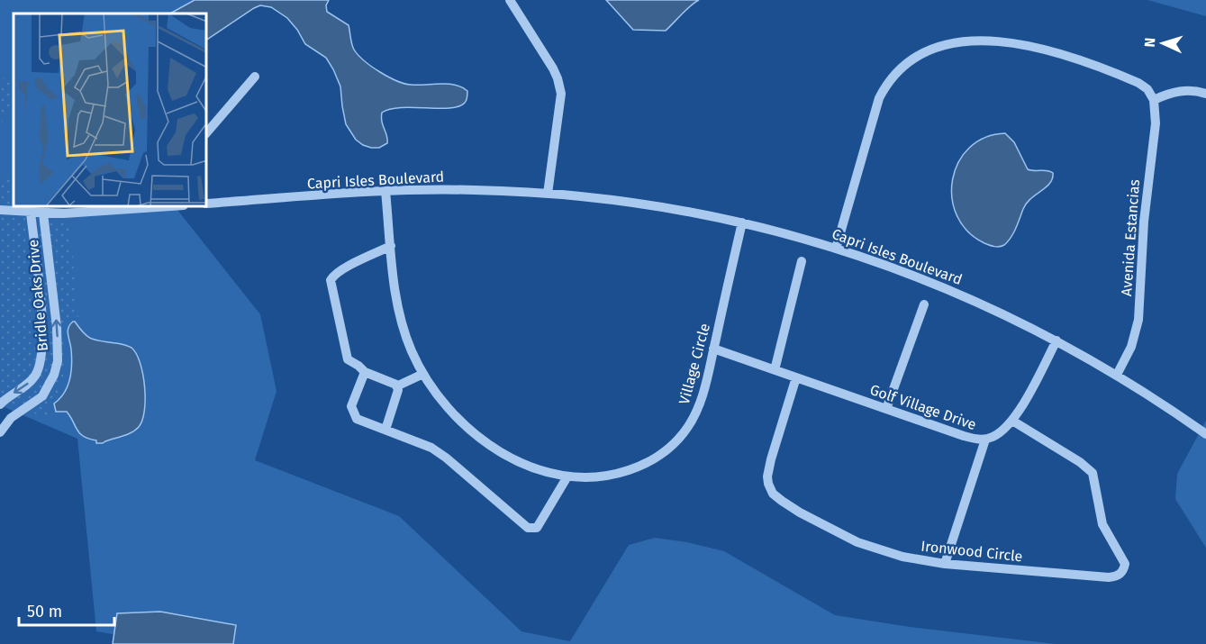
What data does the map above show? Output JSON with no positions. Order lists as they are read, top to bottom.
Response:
{
  "streets": {
    "street": [
      "Capri Isles Boulevard",
      "Avenida Estancias",
      "Bridle Oaks Drive",
      "Village Circle",
      "Golf Village Drive",
      "Ironwood Circle"
    ]
  },
  "crossings": [
    ["Capri Isles Boulevard", "Avenida Estancias"],
    ["Capri Isles Boulevard", "Village Circle"],
    ["Capri Isles Boulevard", "Golf Village Drive"],
    ["Golf Village Drive", "Ironwood Circle"]
  ],
  "scale_bar": "50 m",
  "north": "left"
}
